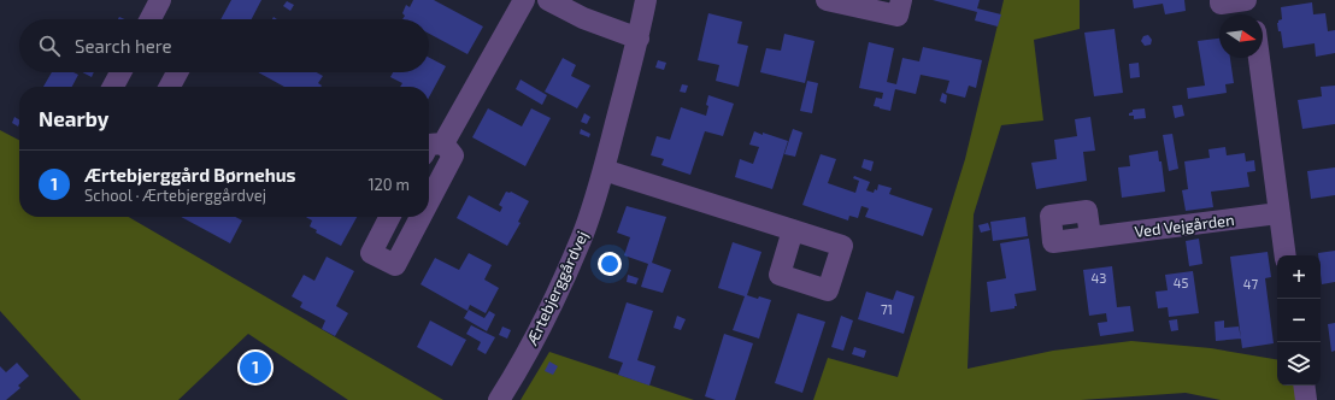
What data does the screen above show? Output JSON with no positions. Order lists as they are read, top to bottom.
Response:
{
  "streets": {
    "street": ["Ved Vejgården", "Ærtebjerggårdvej"]
  },
  "house_numbers": [
    "43",
    "45",
    "47",
    "71"
  ],
  "north": "right",
  "page": {
    "search": "Search here",
    "heading": "Nearby",
    "list": [
      {
        "mark": "1",
        "name": "Ærtebjerggård Børnehus",
        "note": "School · Ærtebjerggårdvej",
        "value": "120 m"
      }
    ],
    "map_buttons": ["+", "−"],
    "pins": "1"
  }
}
